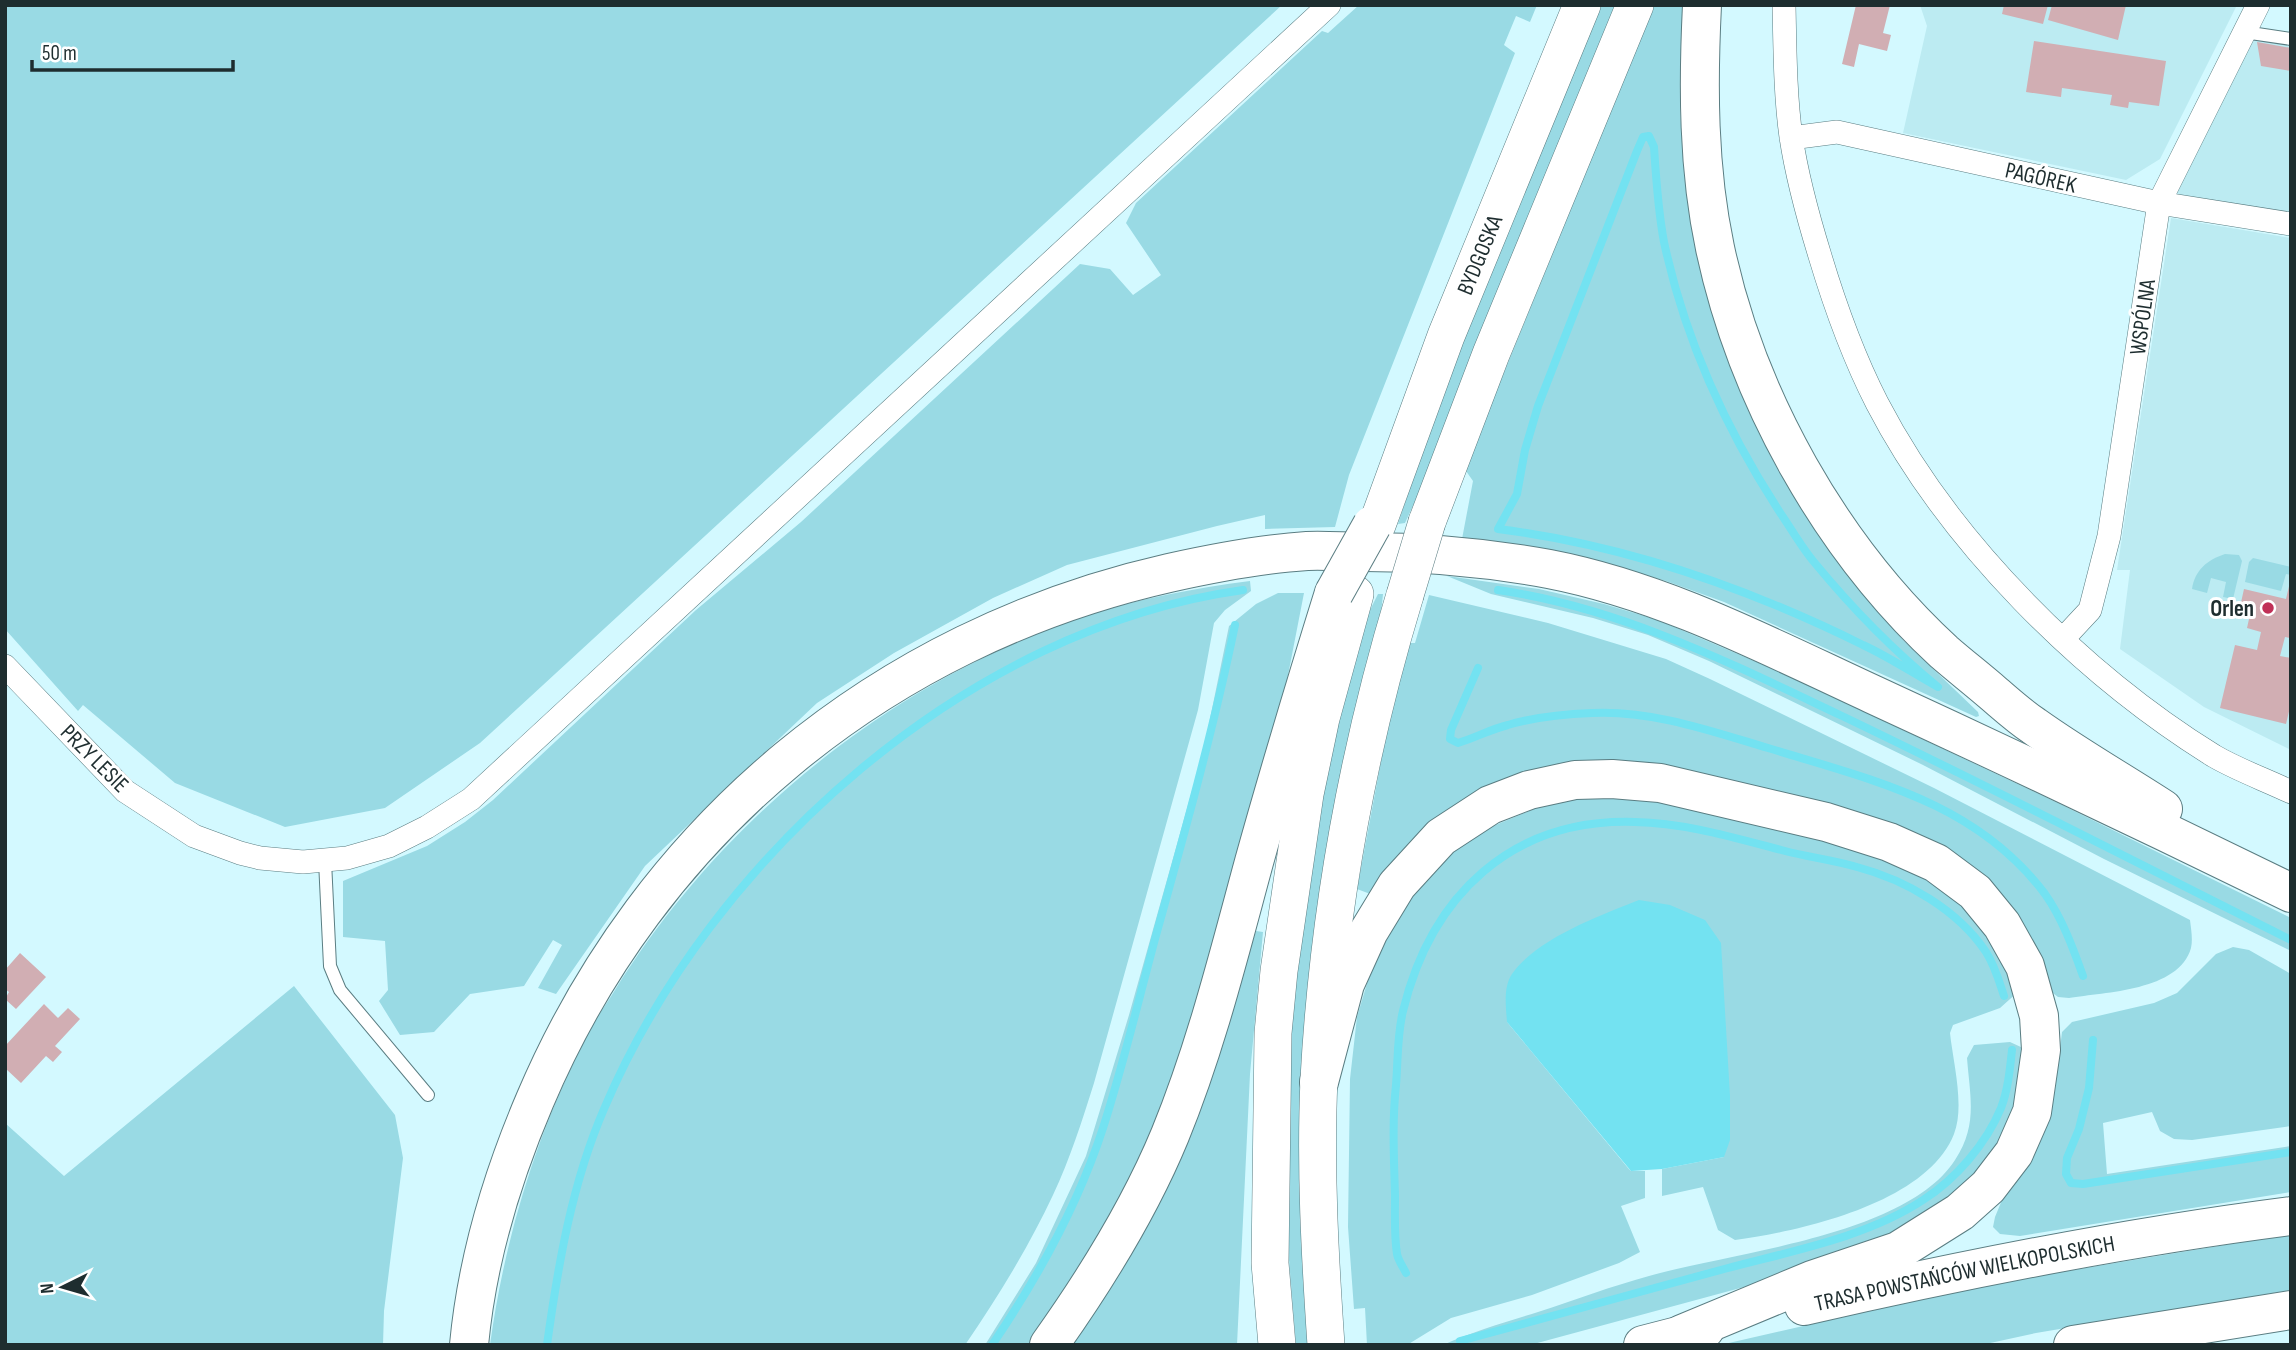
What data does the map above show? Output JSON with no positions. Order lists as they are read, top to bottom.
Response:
{
  "streets": {
    "highway": ["TRASA POWSTAŃCÓW WIELKOPOLSKICH"],
    "main road": ["BYDGOSKA"],
    "street": ["PAGÓREK", "WSPÓLNA", "PRZY LESIE"]
  },
  "crossings": [
    ["PAGÓREK", "WSPÓLNA"]
  ],
  "places": ["Orlen"],
  "scale_bar": "50 m",
  "north": "left"
}
